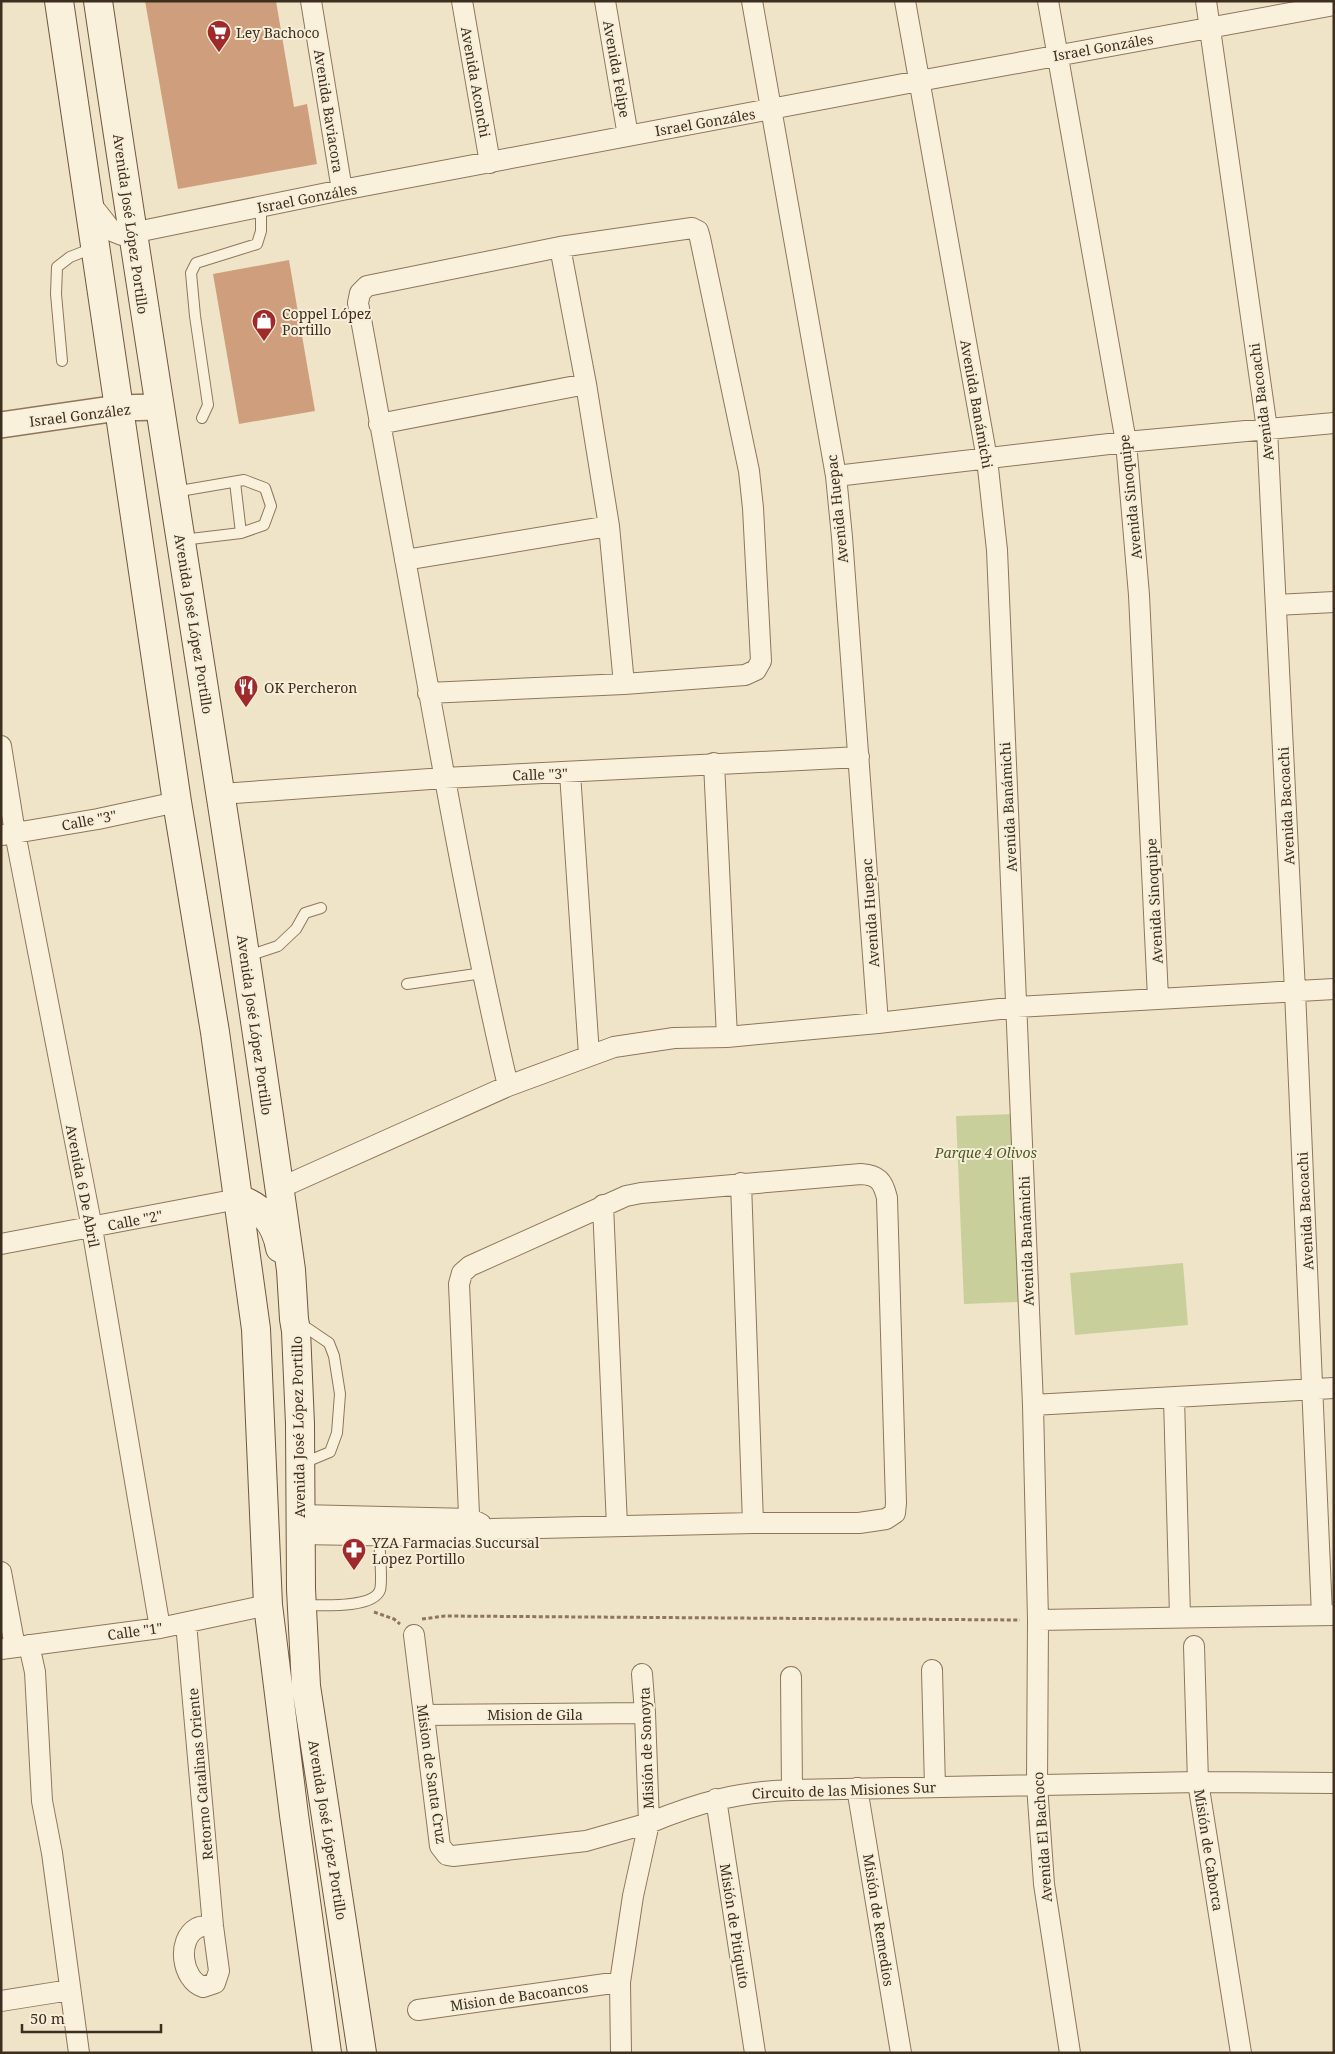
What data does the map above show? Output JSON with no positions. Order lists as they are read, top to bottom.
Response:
{
  "streets": {
    "main road": ["Avenida José López Portillo"],
    "street": [
      "Israel Gonzáles",
      "Avenida Felipe",
      "Avenida Aconchi",
      "Avenida Baviacora",
      "Avenida Bacoachi",
      "Avenida Banámichi",
      "Israel González",
      "Avenida Sinoquipe",
      "Avenida Huepac",
      "Calle \"3\"",
      "Avenida 6 De Abril",
      "Calle \"2\"",
      "Calle \"1\"",
      "Mision de Gila",
      "Misión de Sonoyta",
      "Retorno Catalinas Oriente",
      "Mision de Santa Cruz",
      "Circuito de las Misiones Sur",
      "Avenida El Bachoco",
      "Misión de Caborca",
      "Misión de Remedios",
      "Misión de Pitiquito",
      "Mision de Bacoancos"
    ]
  },
  "crossings": [
    ["Israel Gonzáles", "Avenida Felipe"],
    ["Israel Gonzáles", "Avenida Aconchi"],
    ["Israel Gonzáles", "Avenida Baviacora"],
    ["Israel Gonzáles", "Avenida José López Portillo"],
    ["Israel Gonzáles", "Avenida Bacoachi"],
    ["Israel Gonzáles", "Avenida Banámichi"],
    ["Israel Gonzáles", "Avenida Sinoquipe"],
    ["Israel Gonzáles", "Avenida Huepac"],
    ["Avenida José López Portillo", "Israel González"],
    ["Avenida José López Portillo", "Calle \"3\""],
    ["Avenida Banámichi", "Avenida El Bachoco"],
    ["Avenida Huepac", "Calle \"3\""],
    ["Calle \"3\"", "Avenida 6 De Abril"],
    ["Avenida 6 De Abril", "Calle \"2\""],
    ["Avenida 6 De Abril", "Calle \"1\""],
    ["Calle \"1\"", "Retorno Catalinas Oriente"],
    ["Mision de Gila", "Misión de Sonoyta"],
    ["Mision de Gila", "Mision de Santa Cruz"],
    ["Misión de Sonoyta", "Mision de Santa Cruz"],
    ["Misión de Sonoyta", "Circuito de las Misiones Sur"],
    ["Mision de Santa Cruz", "Circuito de las Misiones Sur"],
    ["Circuito de las Misiones Sur", "Avenida El Bachoco"],
    ["Circuito de las Misiones Sur", "Misión de Caborca"],
    ["Circuito de las Misiones Sur", "Misión de Remedios"],
    ["Circuito de las Misiones Sur", "Misión de Pitiquito"]
  ],
  "parks": ["Parque 4 Olivos"],
  "places": {
    "supermarket": ["Ley Bachoco"],
    "shop": ["Coppel López Portillo"],
    "restaurant": ["OK Percheron"],
    "pharmacy": ["YZA Farmacias Succursal Lopez Portillo"]
  },
  "scale_bar": "50 m"
}
